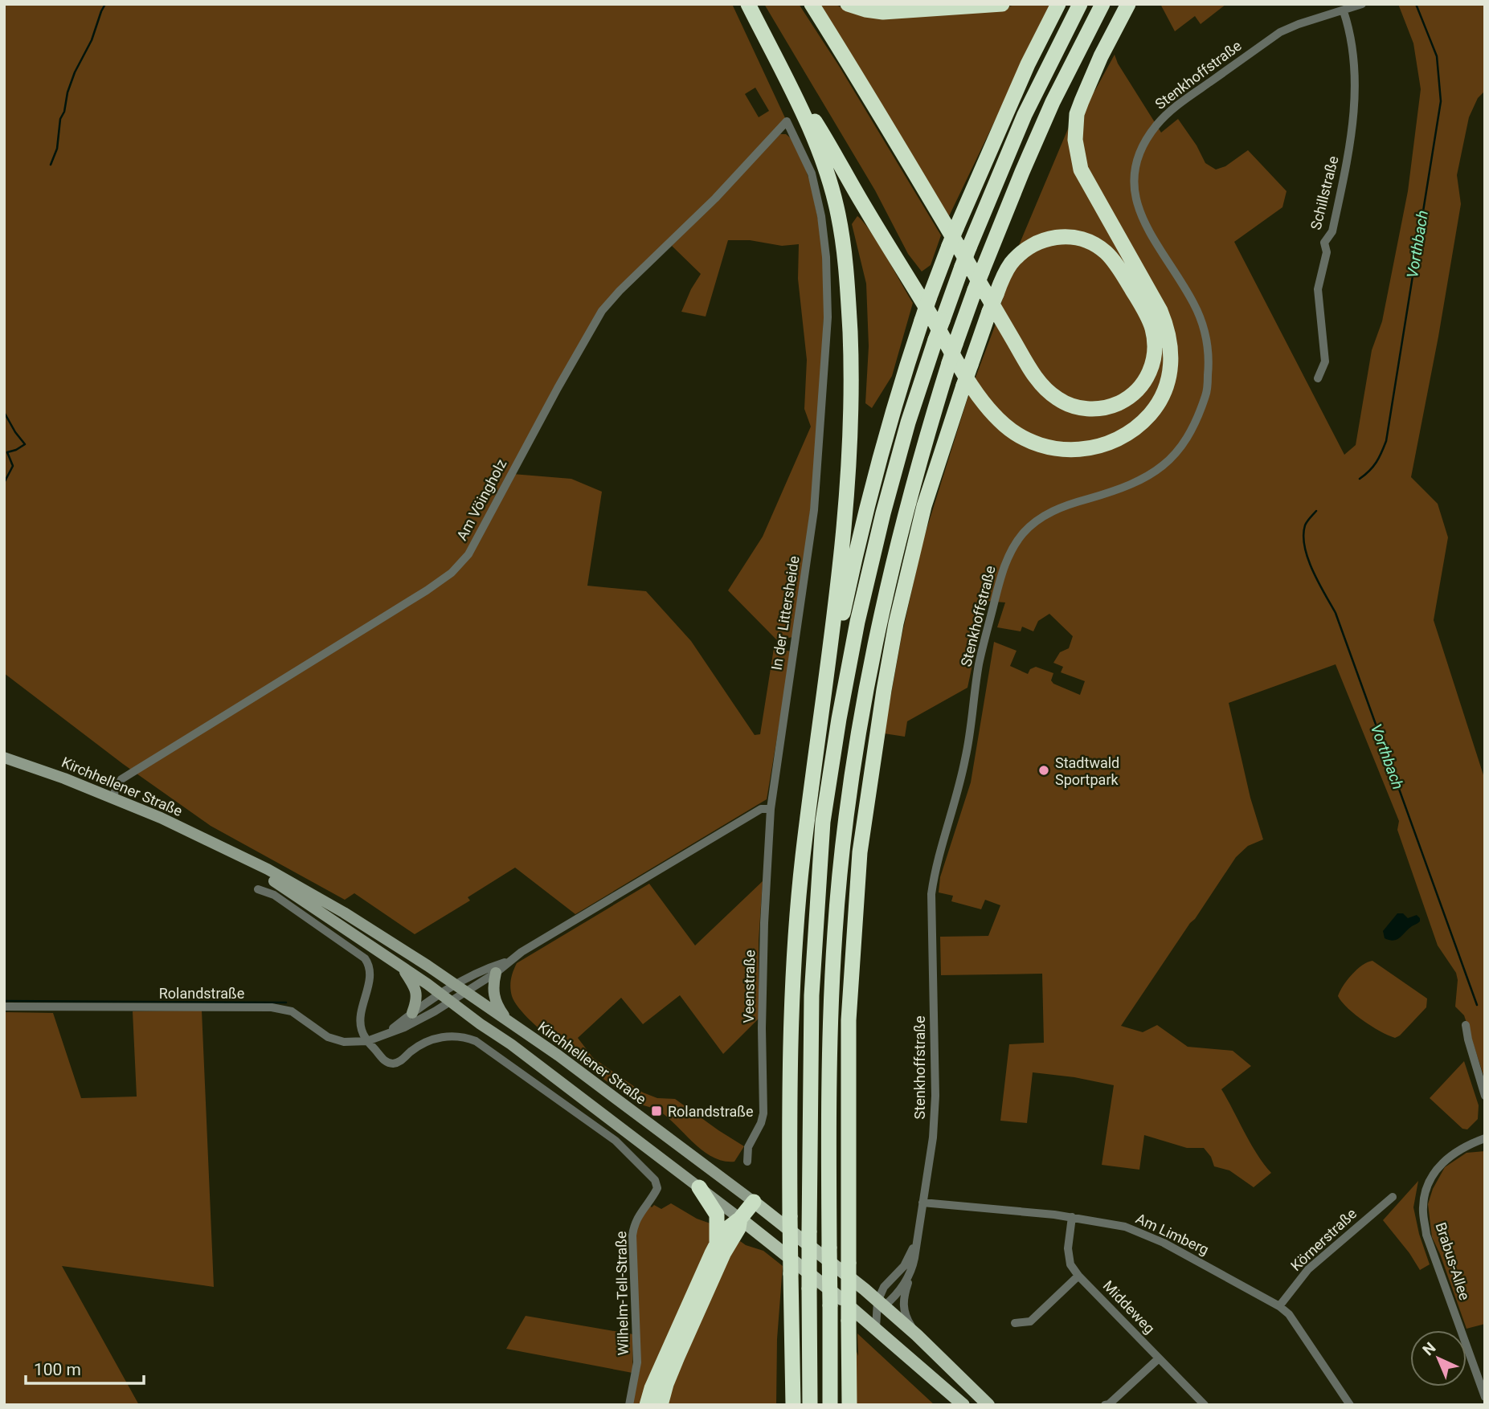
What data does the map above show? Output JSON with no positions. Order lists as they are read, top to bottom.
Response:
{
  "streets": {
    "main road": ["Kirchhellener Straße"],
    "street": [
      "Stenkhoffstraße",
      "Schillstraße",
      "Am Vöingholz",
      "In der Littersheide",
      "Veenstraße",
      "Rolandstraße",
      "Am Limberg",
      "Körnerstraße",
      "Brabus-Allee",
      "Wilhelm-Tell-Straße",
      "Middeweg"
    ]
  },
  "crossings": [
    ["Stenkhoffstraße", "Schillstraße"],
    ["Stenkhoffstraße", "Kirchhellener Straße"],
    ["Stenkhoffstraße", "Am Limberg"],
    ["Am Vöingholz", "In der Littersheide"],
    ["Am Vöingholz", "Kirchhellener Straße"],
    ["In der Littersheide", "Veenstraße"],
    ["Kirchhellener Straße", "Rolandstraße"],
    ["Rolandstraße", "Wilhelm-Tell-Straße"],
    ["Am Limberg", "Körnerstraße"],
    ["Am Limberg", "Middeweg"]
  ],
  "water": ["Vorthbach"],
  "places": {
    "other": ["Stadtwald Sportpark"],
    "transit": ["Rolandstraße"]
  },
  "scale_bar": "100 m",
  "north": "top left"
}
